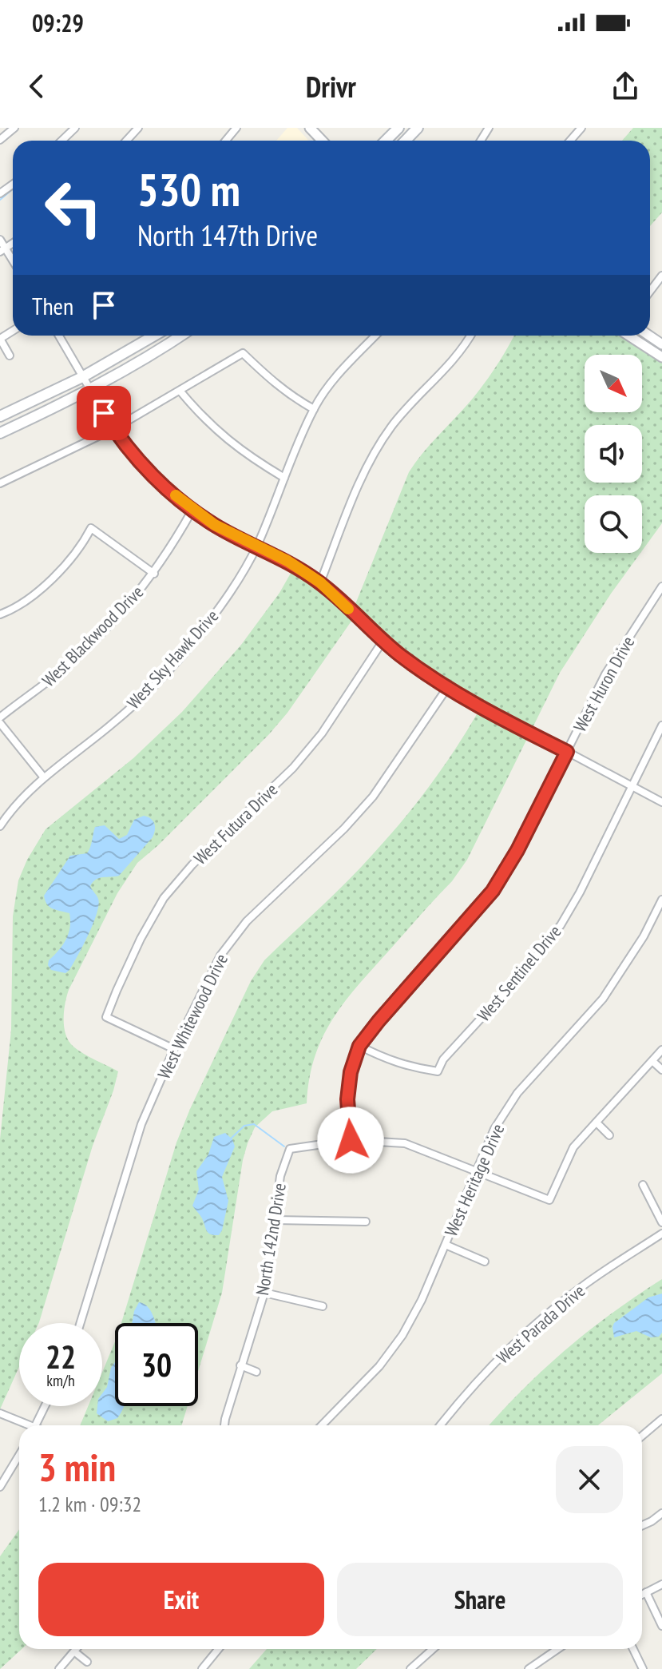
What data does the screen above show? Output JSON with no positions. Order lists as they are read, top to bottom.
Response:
{
  "streets": {
    "street": [
      "West Blackwood Drive",
      "West Sky Hawk Drive",
      "West Huron Drive",
      "West Futura Drive",
      "West Sentinel Drive",
      "West Whitewood Drive",
      "West Heritage Drive",
      "North 142nd Drive",
      "West Parada Drive"
    ]
  },
  "crossings": [
    ["West Huron Drive", "West Sentinel Drive"],
    ["West Huron Drive", "North 142nd Drive"],
    ["West Futura Drive", "West Whitewood Drive"]
  ],
  "north": "bottom right",
  "page": {
    "status": "09:29",
    "header": "Drivr",
    "turn": ["530 m", "North 147th Drive"],
    "then": "Then",
    "speed": "22 km/h",
    "limit": "30",
    "heading": ["3 min", "1.2 km · 09:32"],
    "buttons": ["Exit", "Share"]
  }
}
